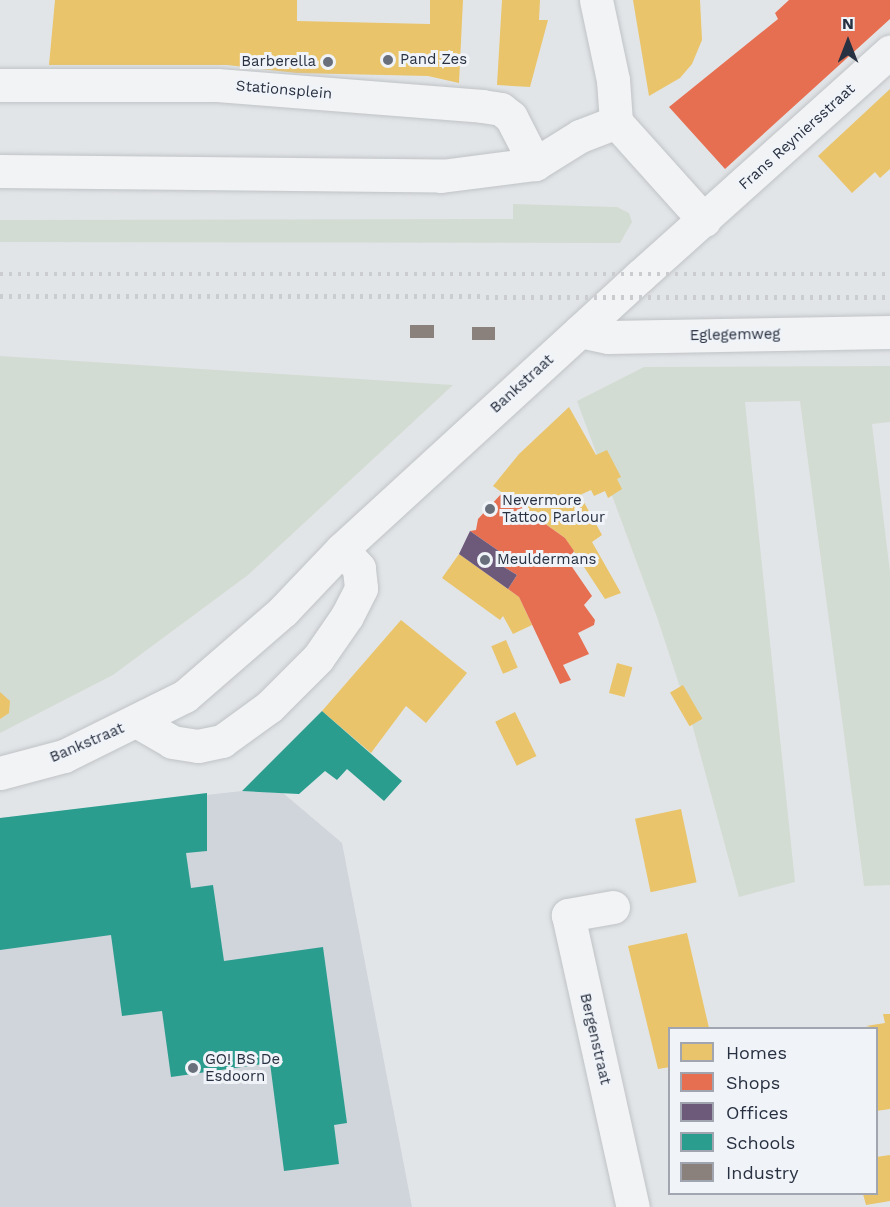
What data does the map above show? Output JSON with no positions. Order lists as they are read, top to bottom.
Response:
{
  "streets": {
    "street": [
      "Stationsplein",
      "Frans Reyniersstraat",
      "Eglegemweg",
      "Bankstraat",
      "Bergenstraat"
    ]
  },
  "crossings": [
    ["Frans Reyniersstraat", "Bankstraat"],
    ["Eglegemweg", "Bankstraat"]
  ],
  "places": [
    "Pand Zes",
    "Barberella",
    "Nevermore Tattoo Parlour",
    "Meuldermans",
    "GO! BS De Esdoorn"
  ],
  "legend": [
    "Homes",
    "Shops",
    "Offices",
    "Schools",
    "Industry"
  ],
  "north": "top"
}
